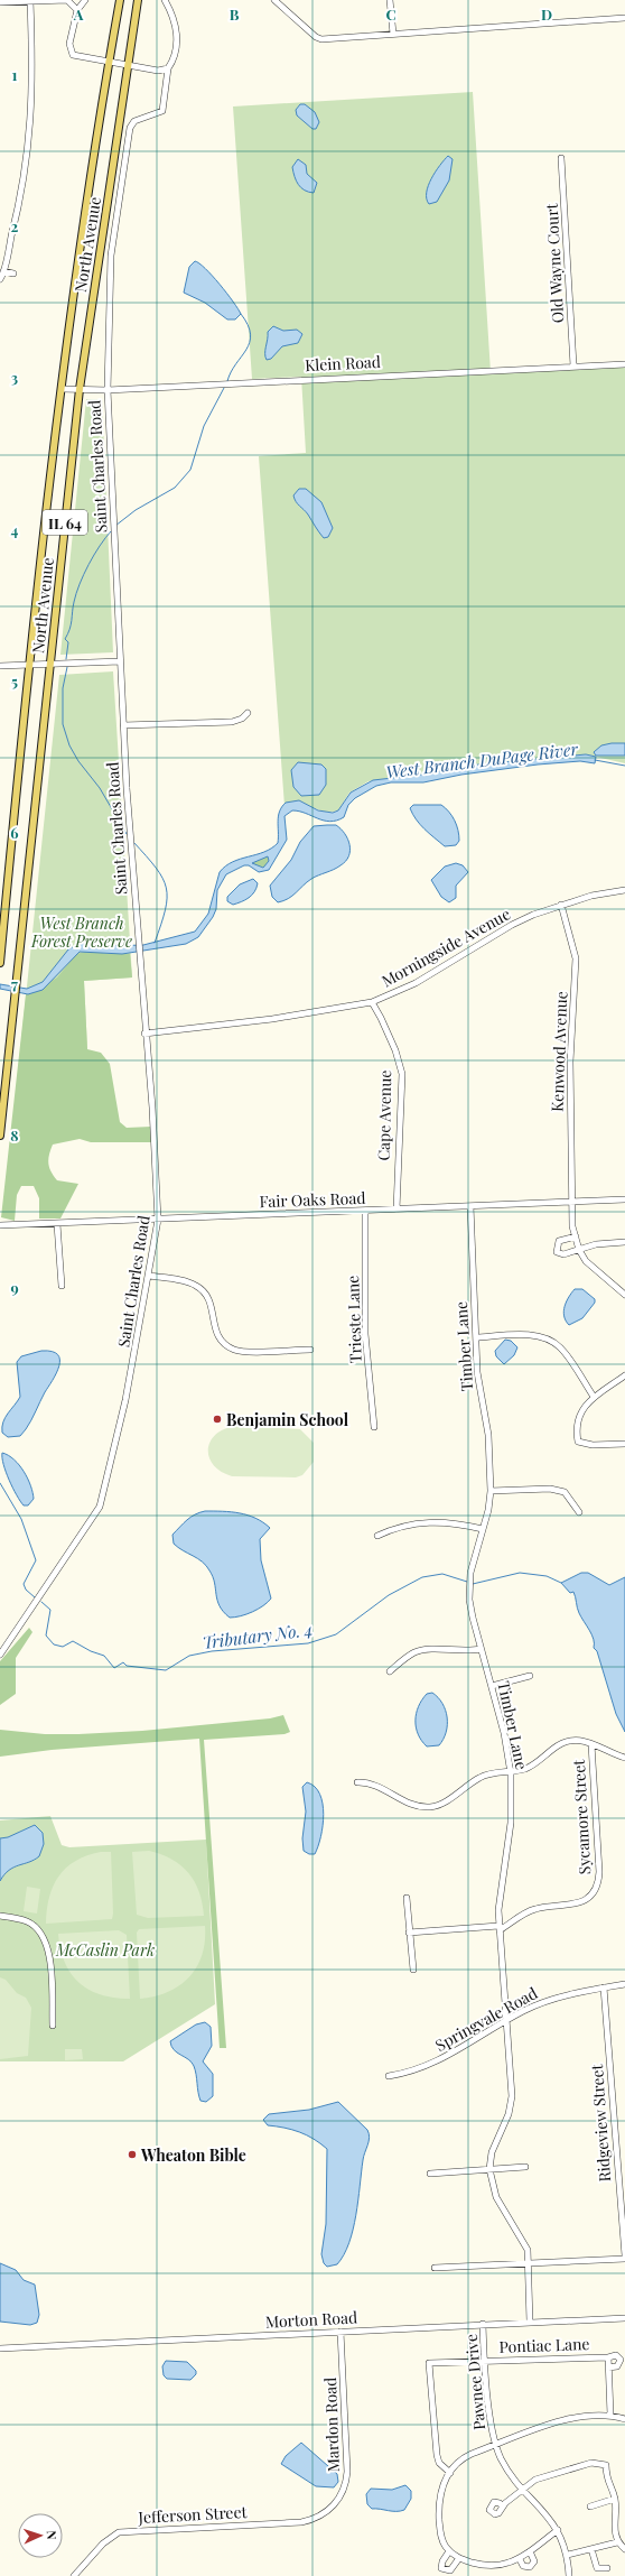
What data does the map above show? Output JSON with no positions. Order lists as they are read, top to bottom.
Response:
{
  "streets": {
    "main road": ["North Avenue", "IL 64"],
    "street": [
      "Old Wayne Court",
      "Klein Road",
      "Saint Charles Road",
      "Morningside Avenue",
      "Kenwood Avenue",
      "Cape Avenue",
      "Fair Oaks Road",
      "Trieste Lane",
      "Timber Lane",
      "Sycamore Street",
      "Springvale Road",
      "Ridgeview Street",
      "Morton Road",
      "Pontiac Lane",
      "Pawnee Drive",
      "Mardon Road",
      "Jefferson Street"
    ]
  },
  "crossings": [
    ["North Avenue", "Klein Road"],
    ["Old Wayne Court", "Klein Road"],
    ["Klein Road", "Saint Charles Road"],
    ["Saint Charles Road", "Morningside Avenue"],
    ["Saint Charles Road", "Fair Oaks Road"],
    ["Morningside Avenue", "Kenwood Avenue"],
    ["Morningside Avenue", "Cape Avenue"],
    ["Kenwood Avenue", "Fair Oaks Road"],
    ["Cape Avenue", "Fair Oaks Road"],
    ["Fair Oaks Road", "Trieste Lane"],
    ["Fair Oaks Road", "Timber Lane"],
    ["Timber Lane", "Sycamore Street"],
    ["Timber Lane", "Springvale Road"],
    ["Timber Lane", "Ridgeview Street"],
    ["Timber Lane", "Morton Road"],
    ["Springvale Road", "Ridgeview Street"],
    ["Morton Road", "Pawnee Drive"],
    ["Morton Road", "Mardon Road"],
    ["Pontiac Lane", "Pawnee Drive"],
    ["Mardon Road", "Jefferson Street"]
  ],
  "water": ["West Branch DuPage River", "Tributary No. 4"],
  "parks": ["West Branch Forest Preserve", "McCaslin Park"],
  "places": ["Benjamin School", "Wheaton Bible"],
  "north": "right",
  "grid": {
    "columns": [
      "A",
      "B",
      "C",
      "D"
    ],
    "rows": [
      "1",
      "2",
      "3",
      "4",
      "5",
      "6",
      "7",
      "8",
      "9"
    ]
  }
}
